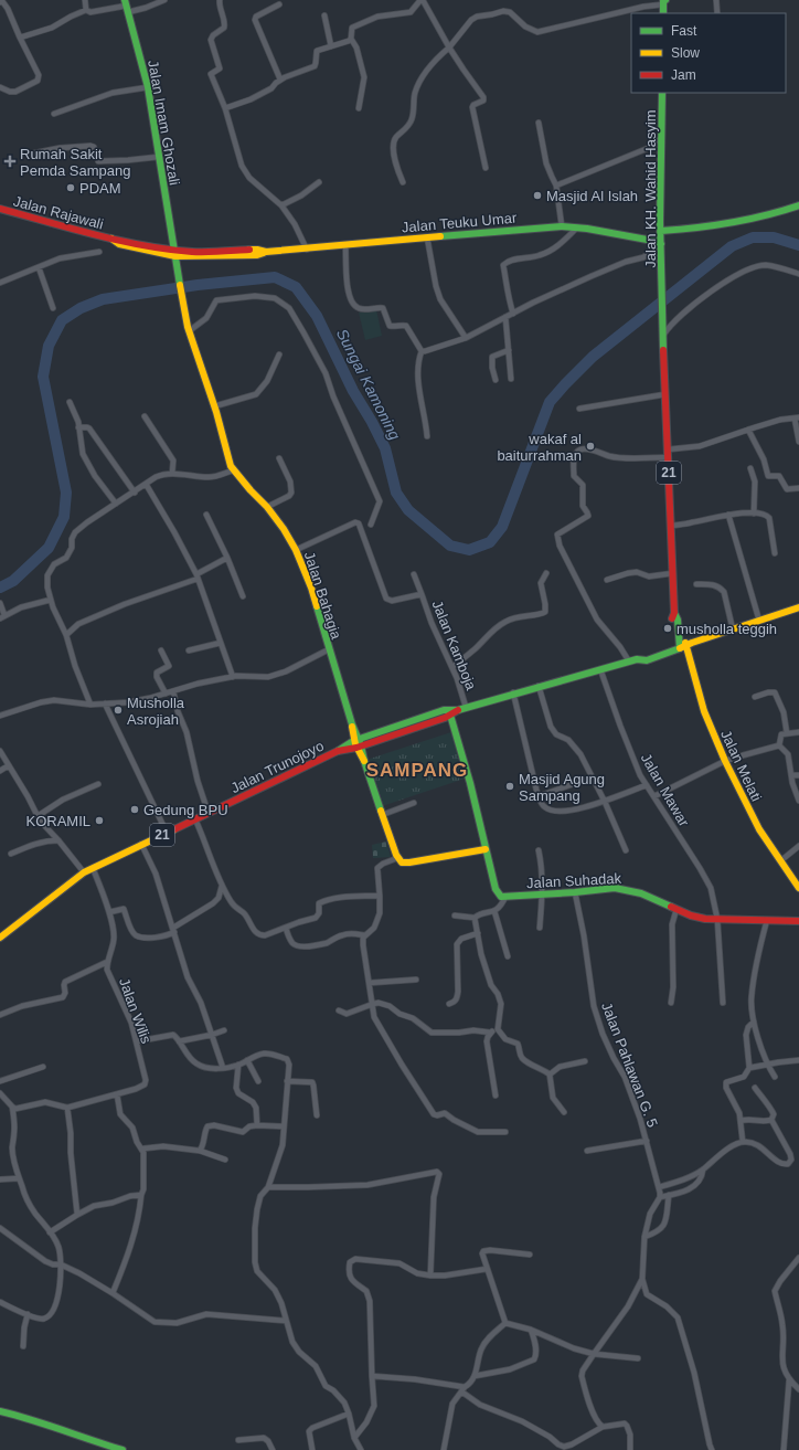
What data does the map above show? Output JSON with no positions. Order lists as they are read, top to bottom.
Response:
{
  "streets": {
    "main road": [
      "Jalan Imam Ghozali",
      "Jalan KH. Wahid Hasyim",
      "Jalan Rajawali",
      "Jalan Teuku Umar",
      "21",
      "Jalan Bahagia",
      "Jalan Melati",
      "Jalan Trunojoyo",
      "Jalan Suhadak"
    ],
    "street": [
      "Jalan Kamboja",
      "Jalan Mawar",
      "Jalan Wilis",
      "Jalan Pahlawan G. 5"
    ]
  },
  "crossings": [
    ["Jalan Imam Ghozali", "Jalan Rajawali"],
    ["Jalan Imam Ghozali", "Jalan Teuku Umar"],
    ["Jalan Imam Ghozali", "Jalan Bahagia"],
    ["Jalan KH. Wahid Hasyim", "Jalan Teuku Umar"],
    ["Jalan KH. Wahid Hasyim", "21"],
    ["Jalan Rajawali", "Jalan Teuku Umar"],
    ["21", "Jalan Bahagia"],
    ["21", "Jalan Kamboja"],
    ["21", "Jalan Melati"],
    ["21", "Jalan Trunojoyo"],
    ["21", "Jalan Mawar"],
    ["Jalan Bahagia", "Jalan Kamboja"],
    ["Jalan Bahagia", "Jalan Trunojoyo"],
    ["Jalan Mawar", "Jalan Suhadak"],
    ["Jalan Suhadak", "Jalan Pahlawan G. 5"]
  ],
  "districts": ["SAMPANG"],
  "water": ["Sungai Kamoning"],
  "places": {
    "health": ["Rumah Sakit Pemda Sampang"],
    "other": [
      "PDAM",
      "Masjid Al Islah",
      "wakaf al baiturrahman",
      "musholla teggih",
      "Musholla Asrojiah",
      "Masjid Agung Sampang",
      "Gedung BPU",
      "KORAMIL"
    ]
  },
  "legend": ["Fast", "Slow", "Jam"]
}
